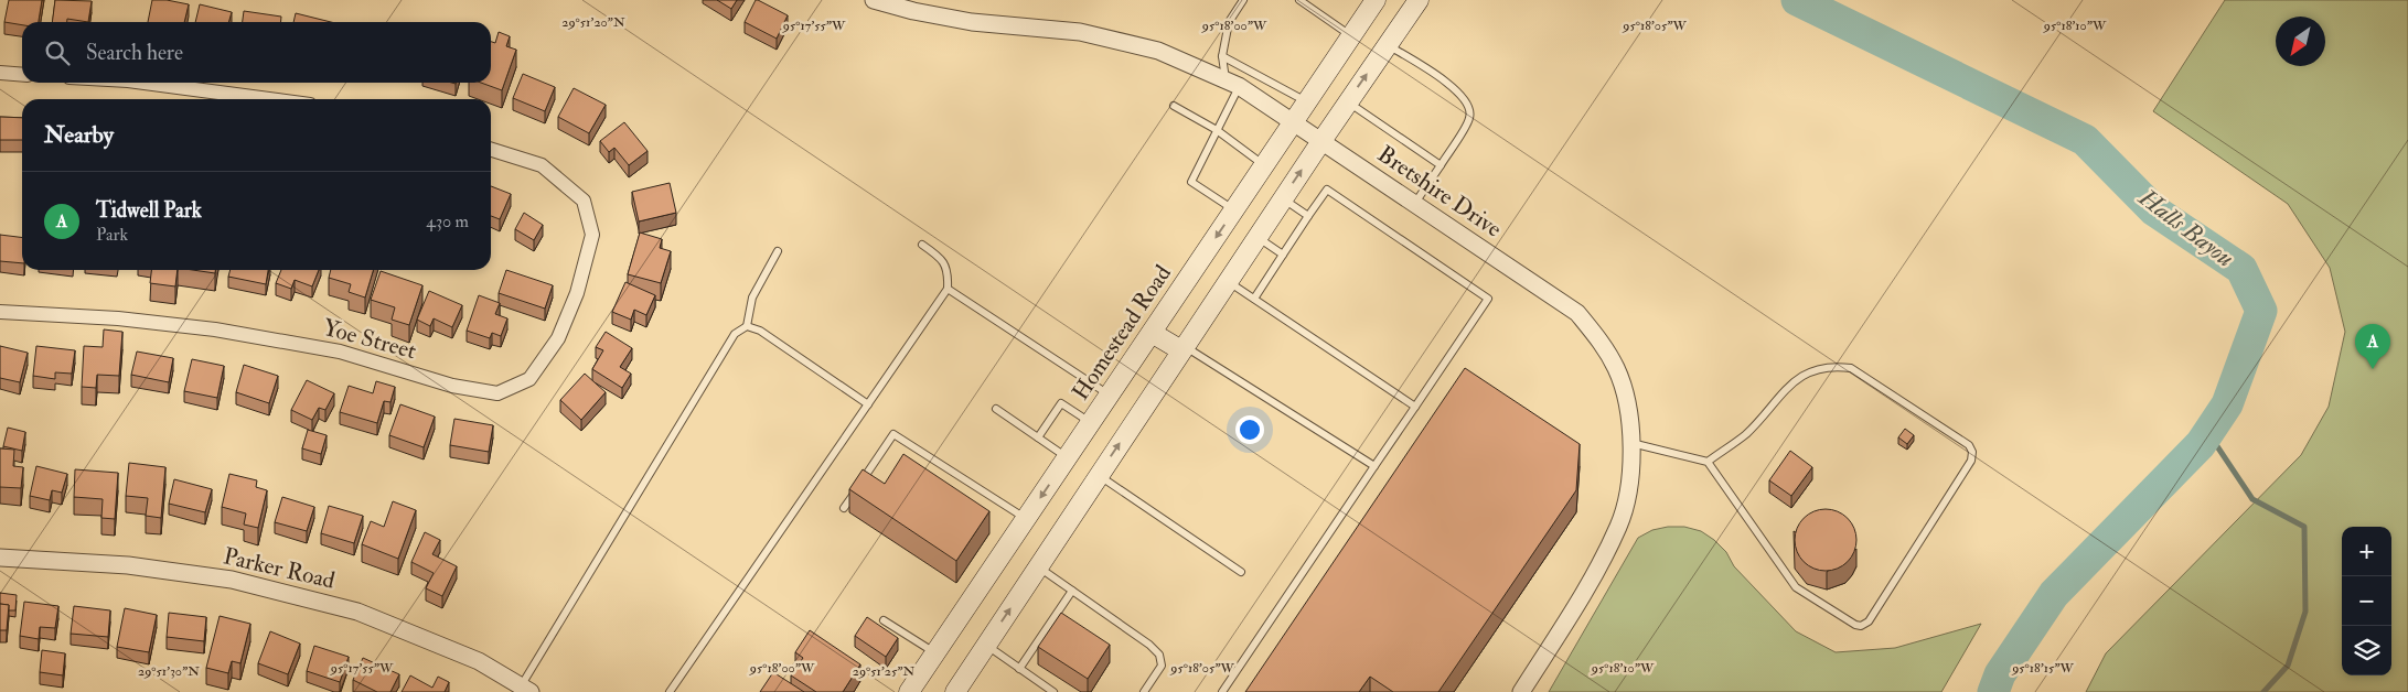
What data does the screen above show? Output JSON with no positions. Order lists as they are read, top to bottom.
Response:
{
  "streets": {
    "main road": ["Homestead Road"],
    "street": ["Bretshire Drive", "Yoe Street", "Parker Road"]
  },
  "crossings": [
    ["Bretshire Drive", "Homestead Road"]
  ],
  "water": ["Halls Bayou"],
  "north": "bottom left",
  "page": {
    "search": "Search here",
    "heading": "Nearby",
    "list": [
      {
        "mark": "A",
        "name": "Tidwell Park",
        "note": "Park",
        "value": "430 m"
      }
    ],
    "pins": "A",
    "map_buttons": ["+", "−"]
  },
  "coordinates": [
    "29°51'20\"N",
    "95°17'55\"W",
    "95°18'00\"W",
    "95°18'05\"W",
    "95°18'10\"W",
    "95°18'15\"W",
    "29°51'30\"N",
    "29°51'25\"N"
  ]
}
